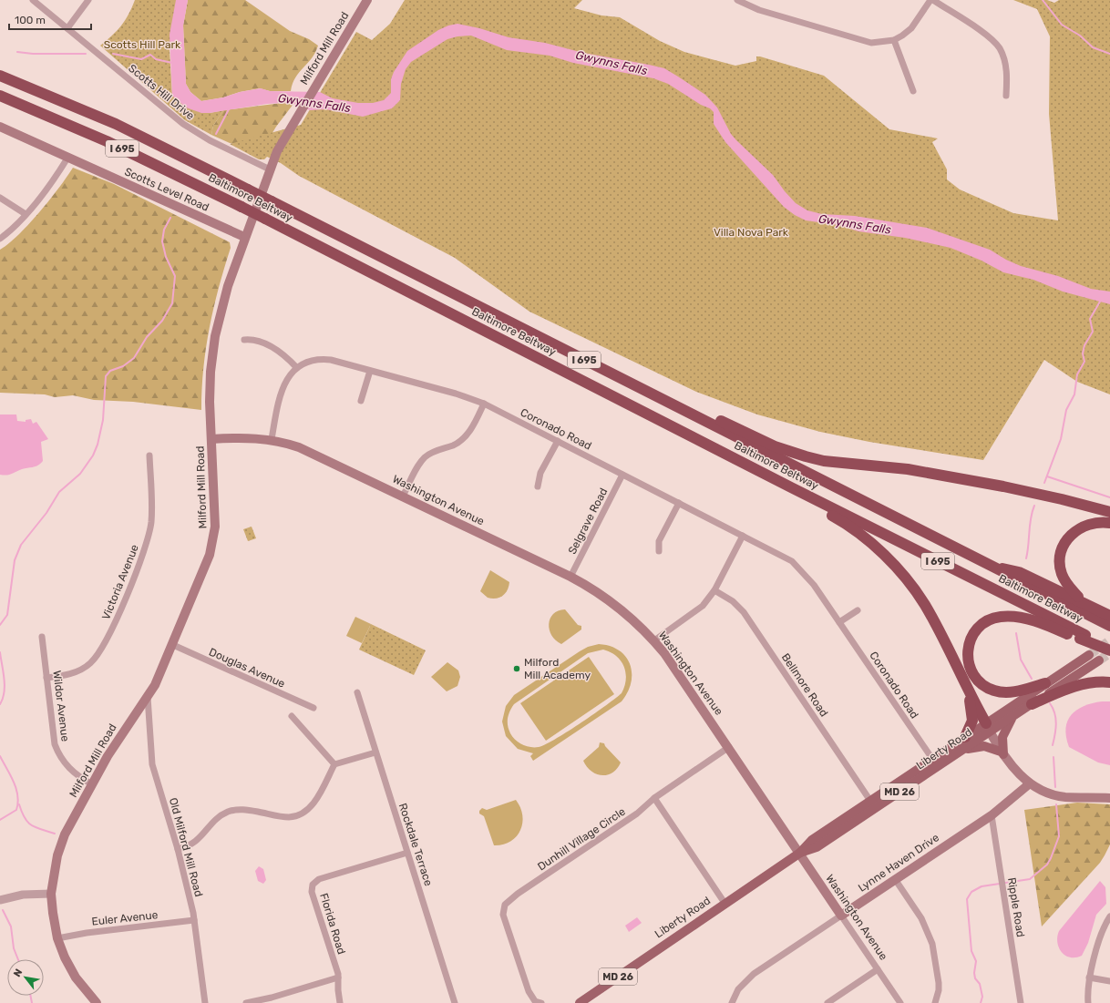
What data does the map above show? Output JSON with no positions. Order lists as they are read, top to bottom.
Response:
{
  "streets": {
    "highway": ["I 695", "Baltimore Beltway"],
    "main road": [
      "Milford Mill Road",
      "Scotts Level Road",
      "Washington Avenue",
      "Liberty Road",
      "MD 26",
      "Lynne Haven Drive"
    ],
    "street": [
      "Scotts Hill Drive",
      "Coronado Road",
      "Selgrave Road",
      "Victoria Avenue",
      "Douglas Avenue",
      "Bellmore Road",
      "Wildor Avenue",
      "Dunhill Village Circle",
      "Rockdale Terrace",
      "Old Milford Mill Road",
      "Ripple Road",
      "Euler Avenue",
      "Florida Road"
    ]
  },
  "crossings": [
    ["Milford Mill Road", "Scotts Hill Drive"],
    ["Milford Mill Road", "Scotts Level Road"],
    ["Milford Mill Road", "Washington Avenue"],
    ["Milford Mill Road", "Douglas Avenue"],
    ["Milford Mill Road", "Wildor Avenue"],
    ["Milford Mill Road", "Old Milford Mill Road"],
    ["Milford Mill Road", "Euler Avenue"],
    ["Coronado Road", "Washington Avenue"],
    ["Coronado Road", "Selgrave Road"],
    ["Coronado Road", "Liberty Road"],
    ["Washington Avenue", "Selgrave Road"],
    ["Washington Avenue", "Liberty Road"],
    ["Washington Avenue", "Dunhill Village Circle"],
    ["Washington Avenue", "Lynne Haven Drive"],
    ["Victoria Avenue", "Wildor Avenue"],
    ["Bellmore Road", "Liberty Road"],
    ["Rockdale Terrace", "Florida Road"],
    ["Old Milford Mill Road", "Euler Avenue"],
    ["Lynne Haven Drive", "Ripple Road"]
  ],
  "water": ["Gwynns Falls"],
  "parks": ["Scotts Hill Park", "Villa Nova Park"],
  "places": ["Milford Mill Academy"],
  "scale_bar": "100 m",
  "north": "top left"
}
